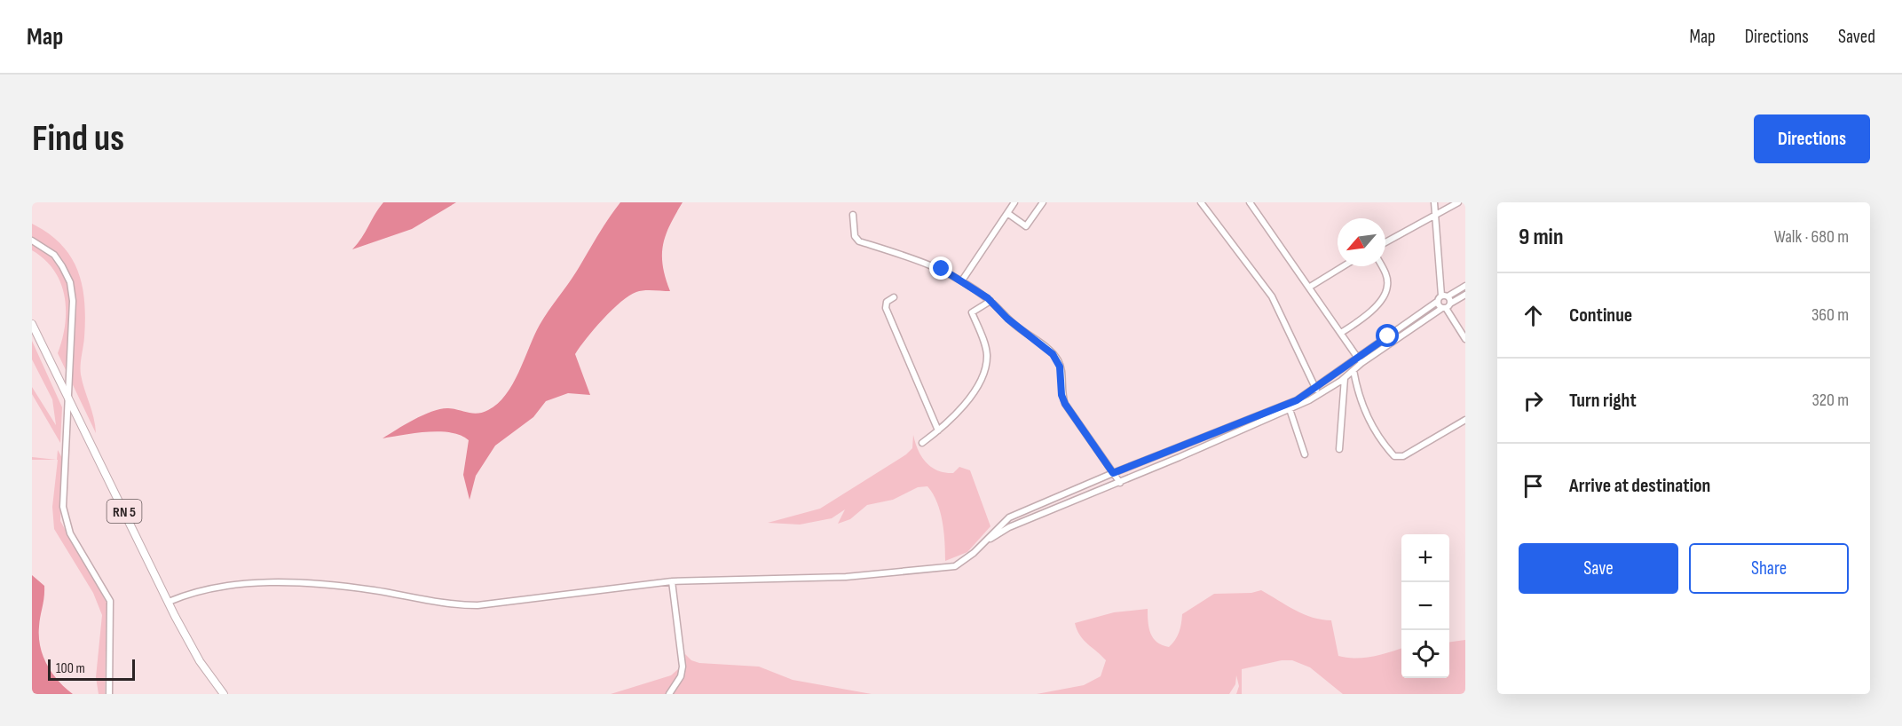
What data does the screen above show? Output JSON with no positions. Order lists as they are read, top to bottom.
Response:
{
  "streets": {
    "main road": ["RN 5"]
  },
  "scale_bar": "100 m",
  "north": "bottom left",
  "page": {
    "header": "Map",
    "nav": ["Map", "Directions", "Saved"],
    "buttons": [
      "Directions",
      ["Save", "Share"]
    ],
    "title": "Find us",
    "heading": ["9 min", "Walk · 680 m"],
    "list": [
      ["Continue", "360 m"],
      ["Turn right", "320 m"],
      "Arrive at destination"
    ],
    "map_buttons": ["+", "−"],
    "scale": "100 m"
  }
}
